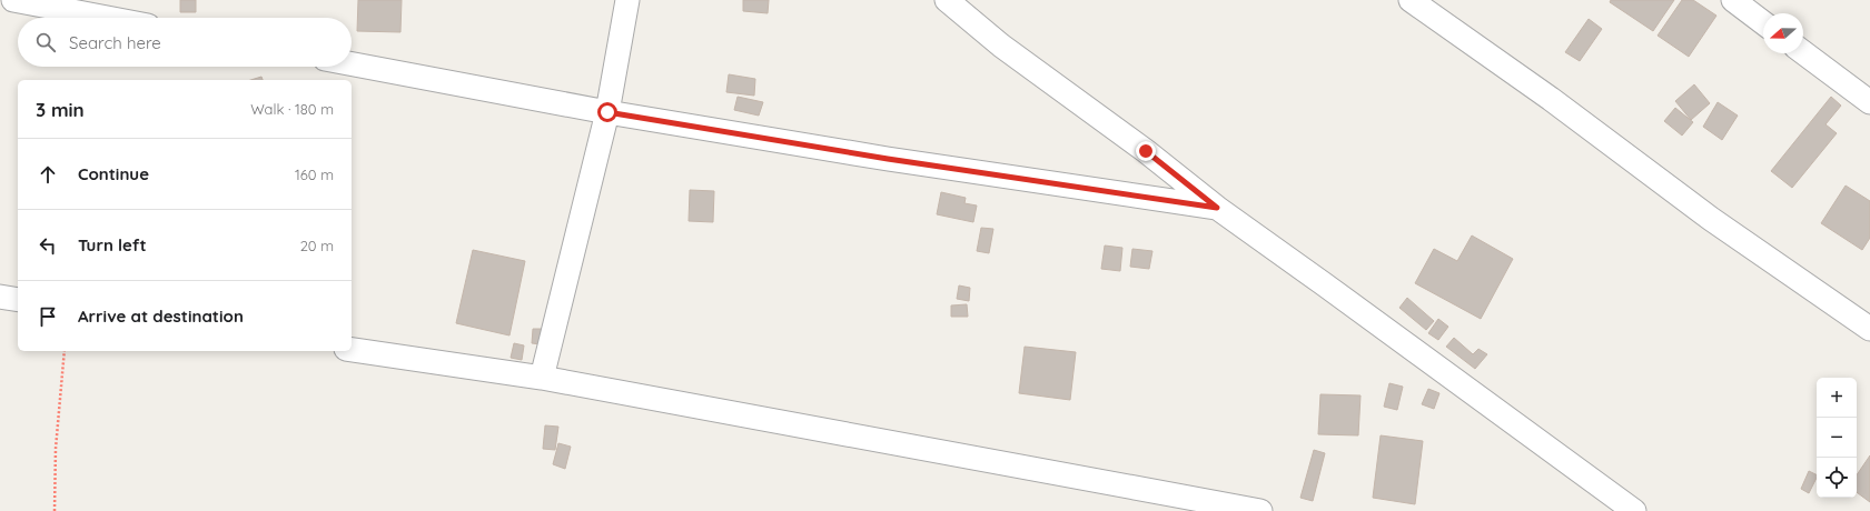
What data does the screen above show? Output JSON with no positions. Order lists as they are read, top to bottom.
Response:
{
  "north": "left",
  "page": {
    "search": "Search here",
    "heading": ["3 min", "Walk · 180 m"],
    "list": [
      ["Continue", "160 m"],
      ["Turn left", "20 m"],
      "Arrive at destination"
    ],
    "map_buttons": ["+", "−"]
  }
}
